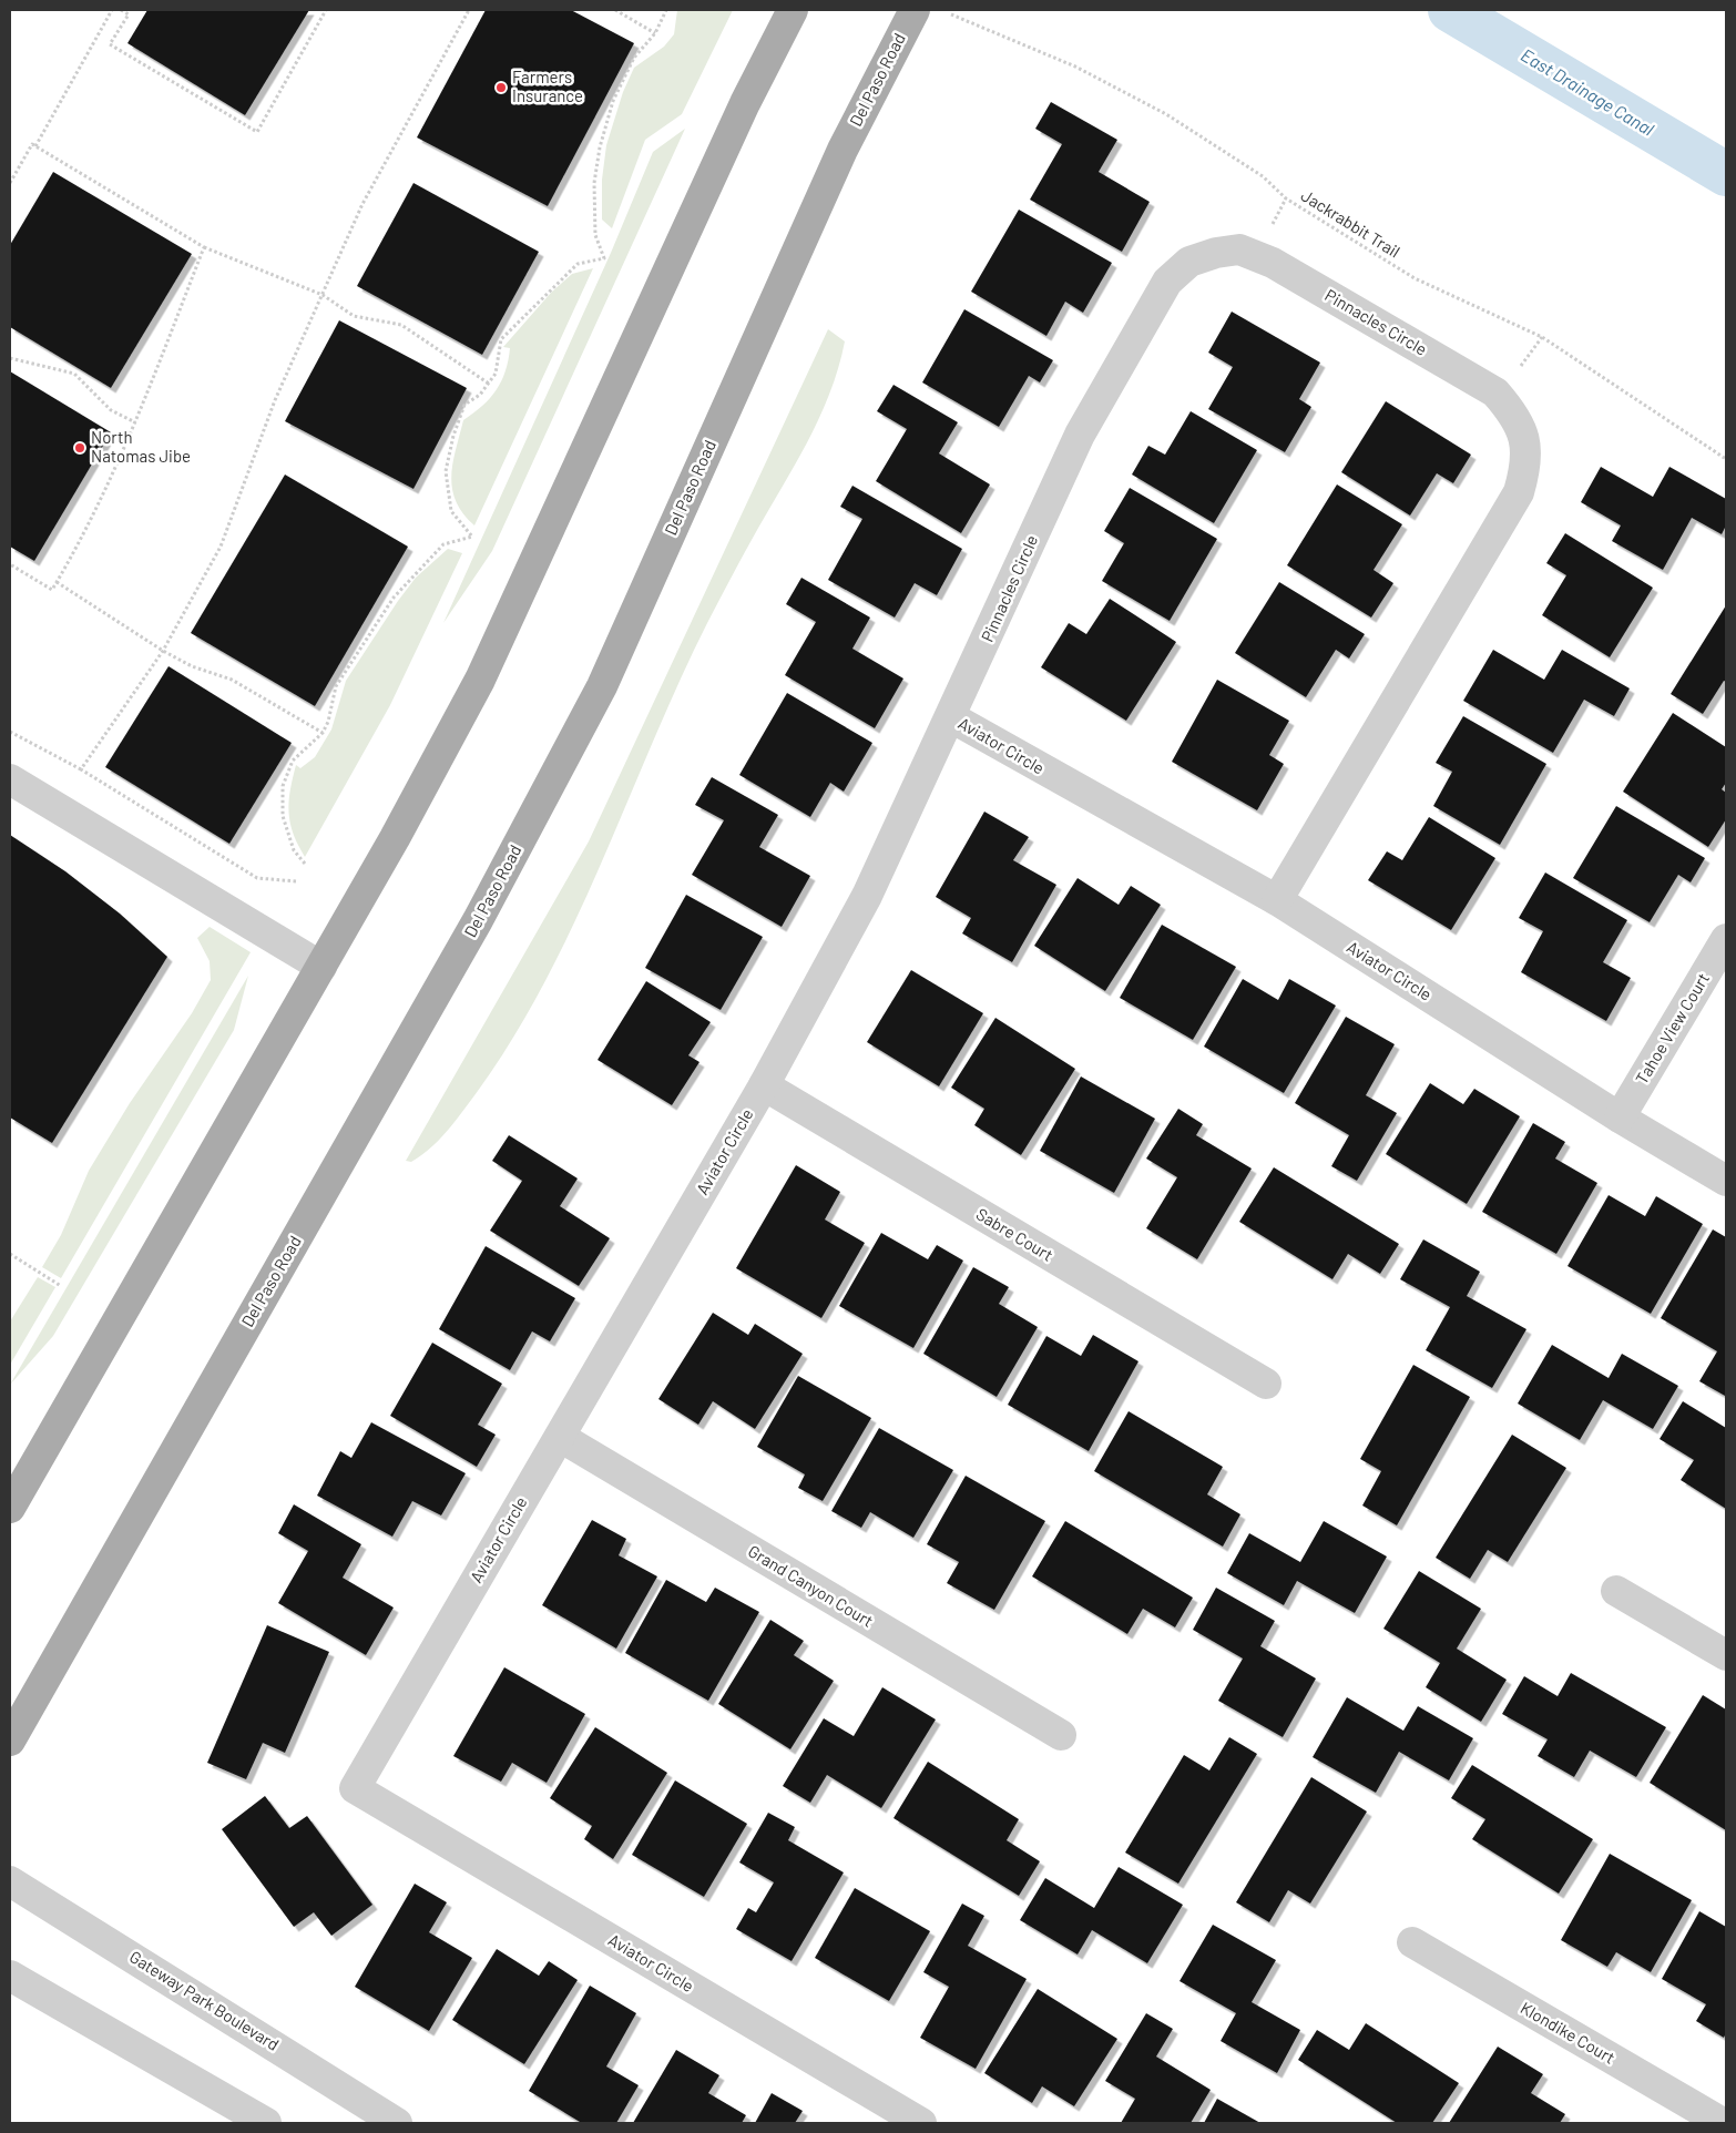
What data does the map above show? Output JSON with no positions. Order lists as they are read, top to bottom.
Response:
{
  "streets": {
    "main road": ["Del Paso Road"],
    "street": [
      "Pinnacles Circle",
      "Aviator Circle",
      "Tahoe View Court",
      "Sabre Court",
      "Grand Canyon Court",
      "Gateway Park Boulevard",
      "Klondike Court"
    ],
    "path": ["Jackrabbit Trail"]
  },
  "crossings": [
    ["Pinnacles Circle", "Aviator Circle"],
    ["Aviator Circle", "Tahoe View Court"],
    ["Aviator Circle", "Sabre Court"],
    ["Aviator Circle", "Grand Canyon Court"]
  ],
  "water": ["East Drainage Canal"],
  "places": ["Farmers Insurance", "North Natomas Jibe"]
}
